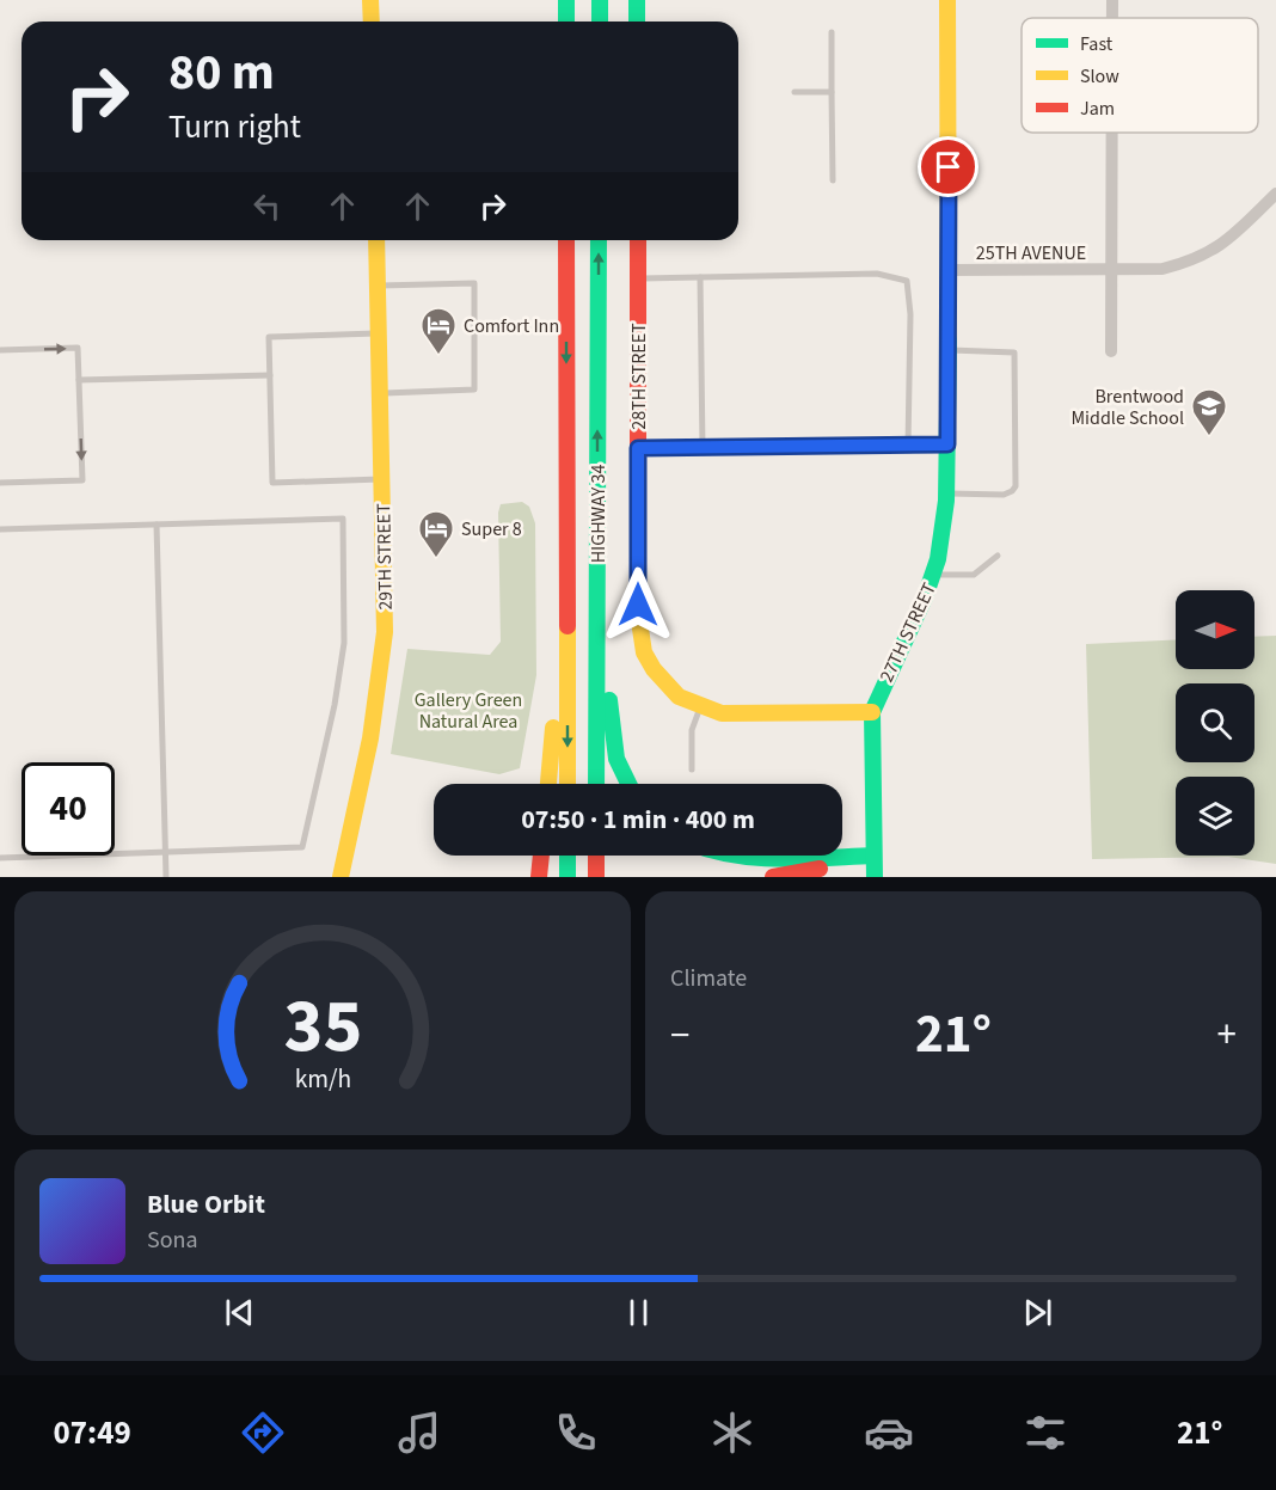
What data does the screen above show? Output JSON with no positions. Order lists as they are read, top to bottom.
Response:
{
  "streets": {
    "main road": [
      "28TH STREET",
      "HIGHWAY 34",
      "29TH STREET",
      "27TH STREET"
    ],
    "street": ["25TH AVENUE"]
  },
  "crossings": [
    ["25TH AVENUE", "27TH STREET"],
    ["28TH STREET", "27TH STREET"]
  ],
  "parks": ["Gallery Green Natural Area"],
  "places": {
    "hotel": ["Comfort Inn", "Super 8"],
    "school or university": ["Brentwood Middle School"]
  },
  "legend": ["Fast", "Slow", "Jam"],
  "north": "right",
  "page": {
    "turn": ["80 m", "Turn right"],
    "limit": "40",
    "trip": "07:50 · 1 min · 400 m",
    "tile": "Climate",
    "heat": ["−", "21°", "+"],
    "song": ["Blue Orbit", "Sona"],
    "tabs": ["07:49", "21°"],
    "gauge": ["35", "km/h"]
  }
}
